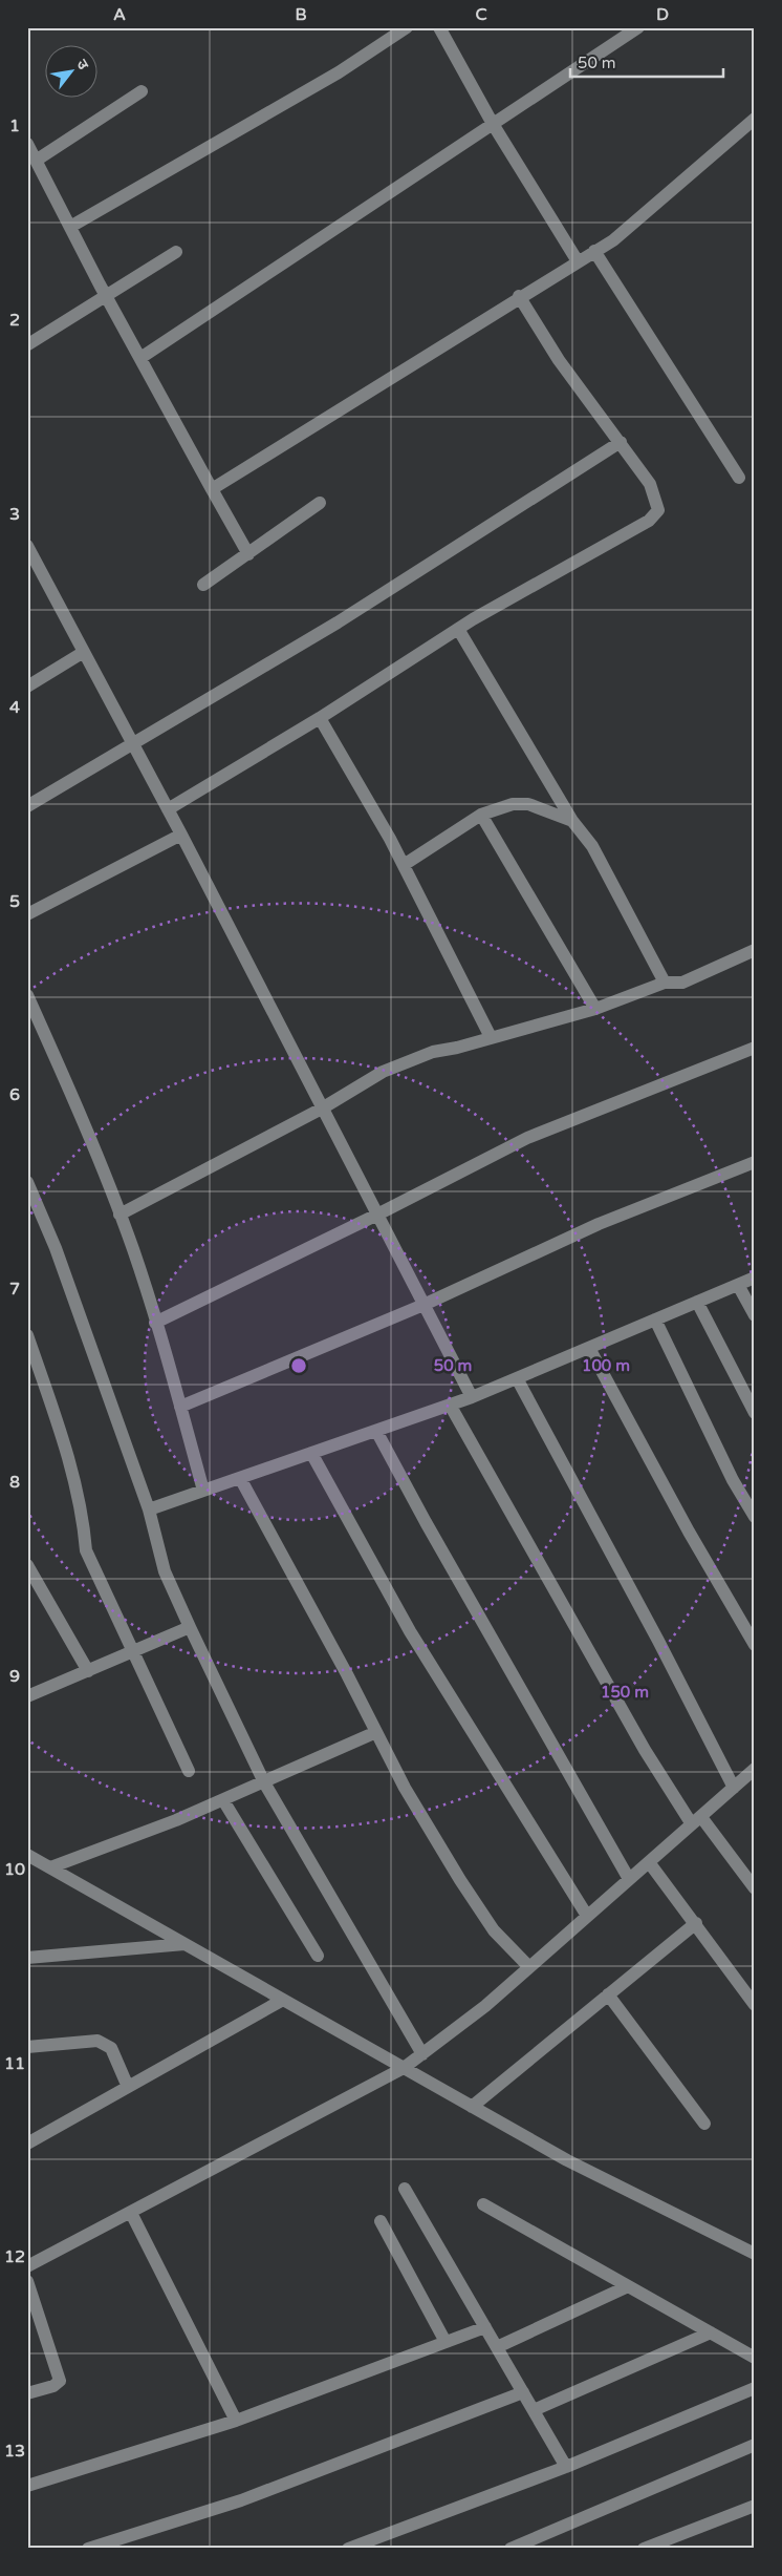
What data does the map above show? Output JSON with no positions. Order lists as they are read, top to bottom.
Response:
{
  "scale_bar": "50 m",
  "north": "top right",
  "grid": {
    "columns": [
      "A",
      "B",
      "C",
      "D"
    ],
    "rows": [
      "1",
      "2",
      "3",
      "4",
      "5",
      "6",
      "7",
      "8",
      "9",
      "10",
      "11",
      "12",
      "13"
    ]
  },
  "rings": ["50 m", "100 m", "150 m"]
}
